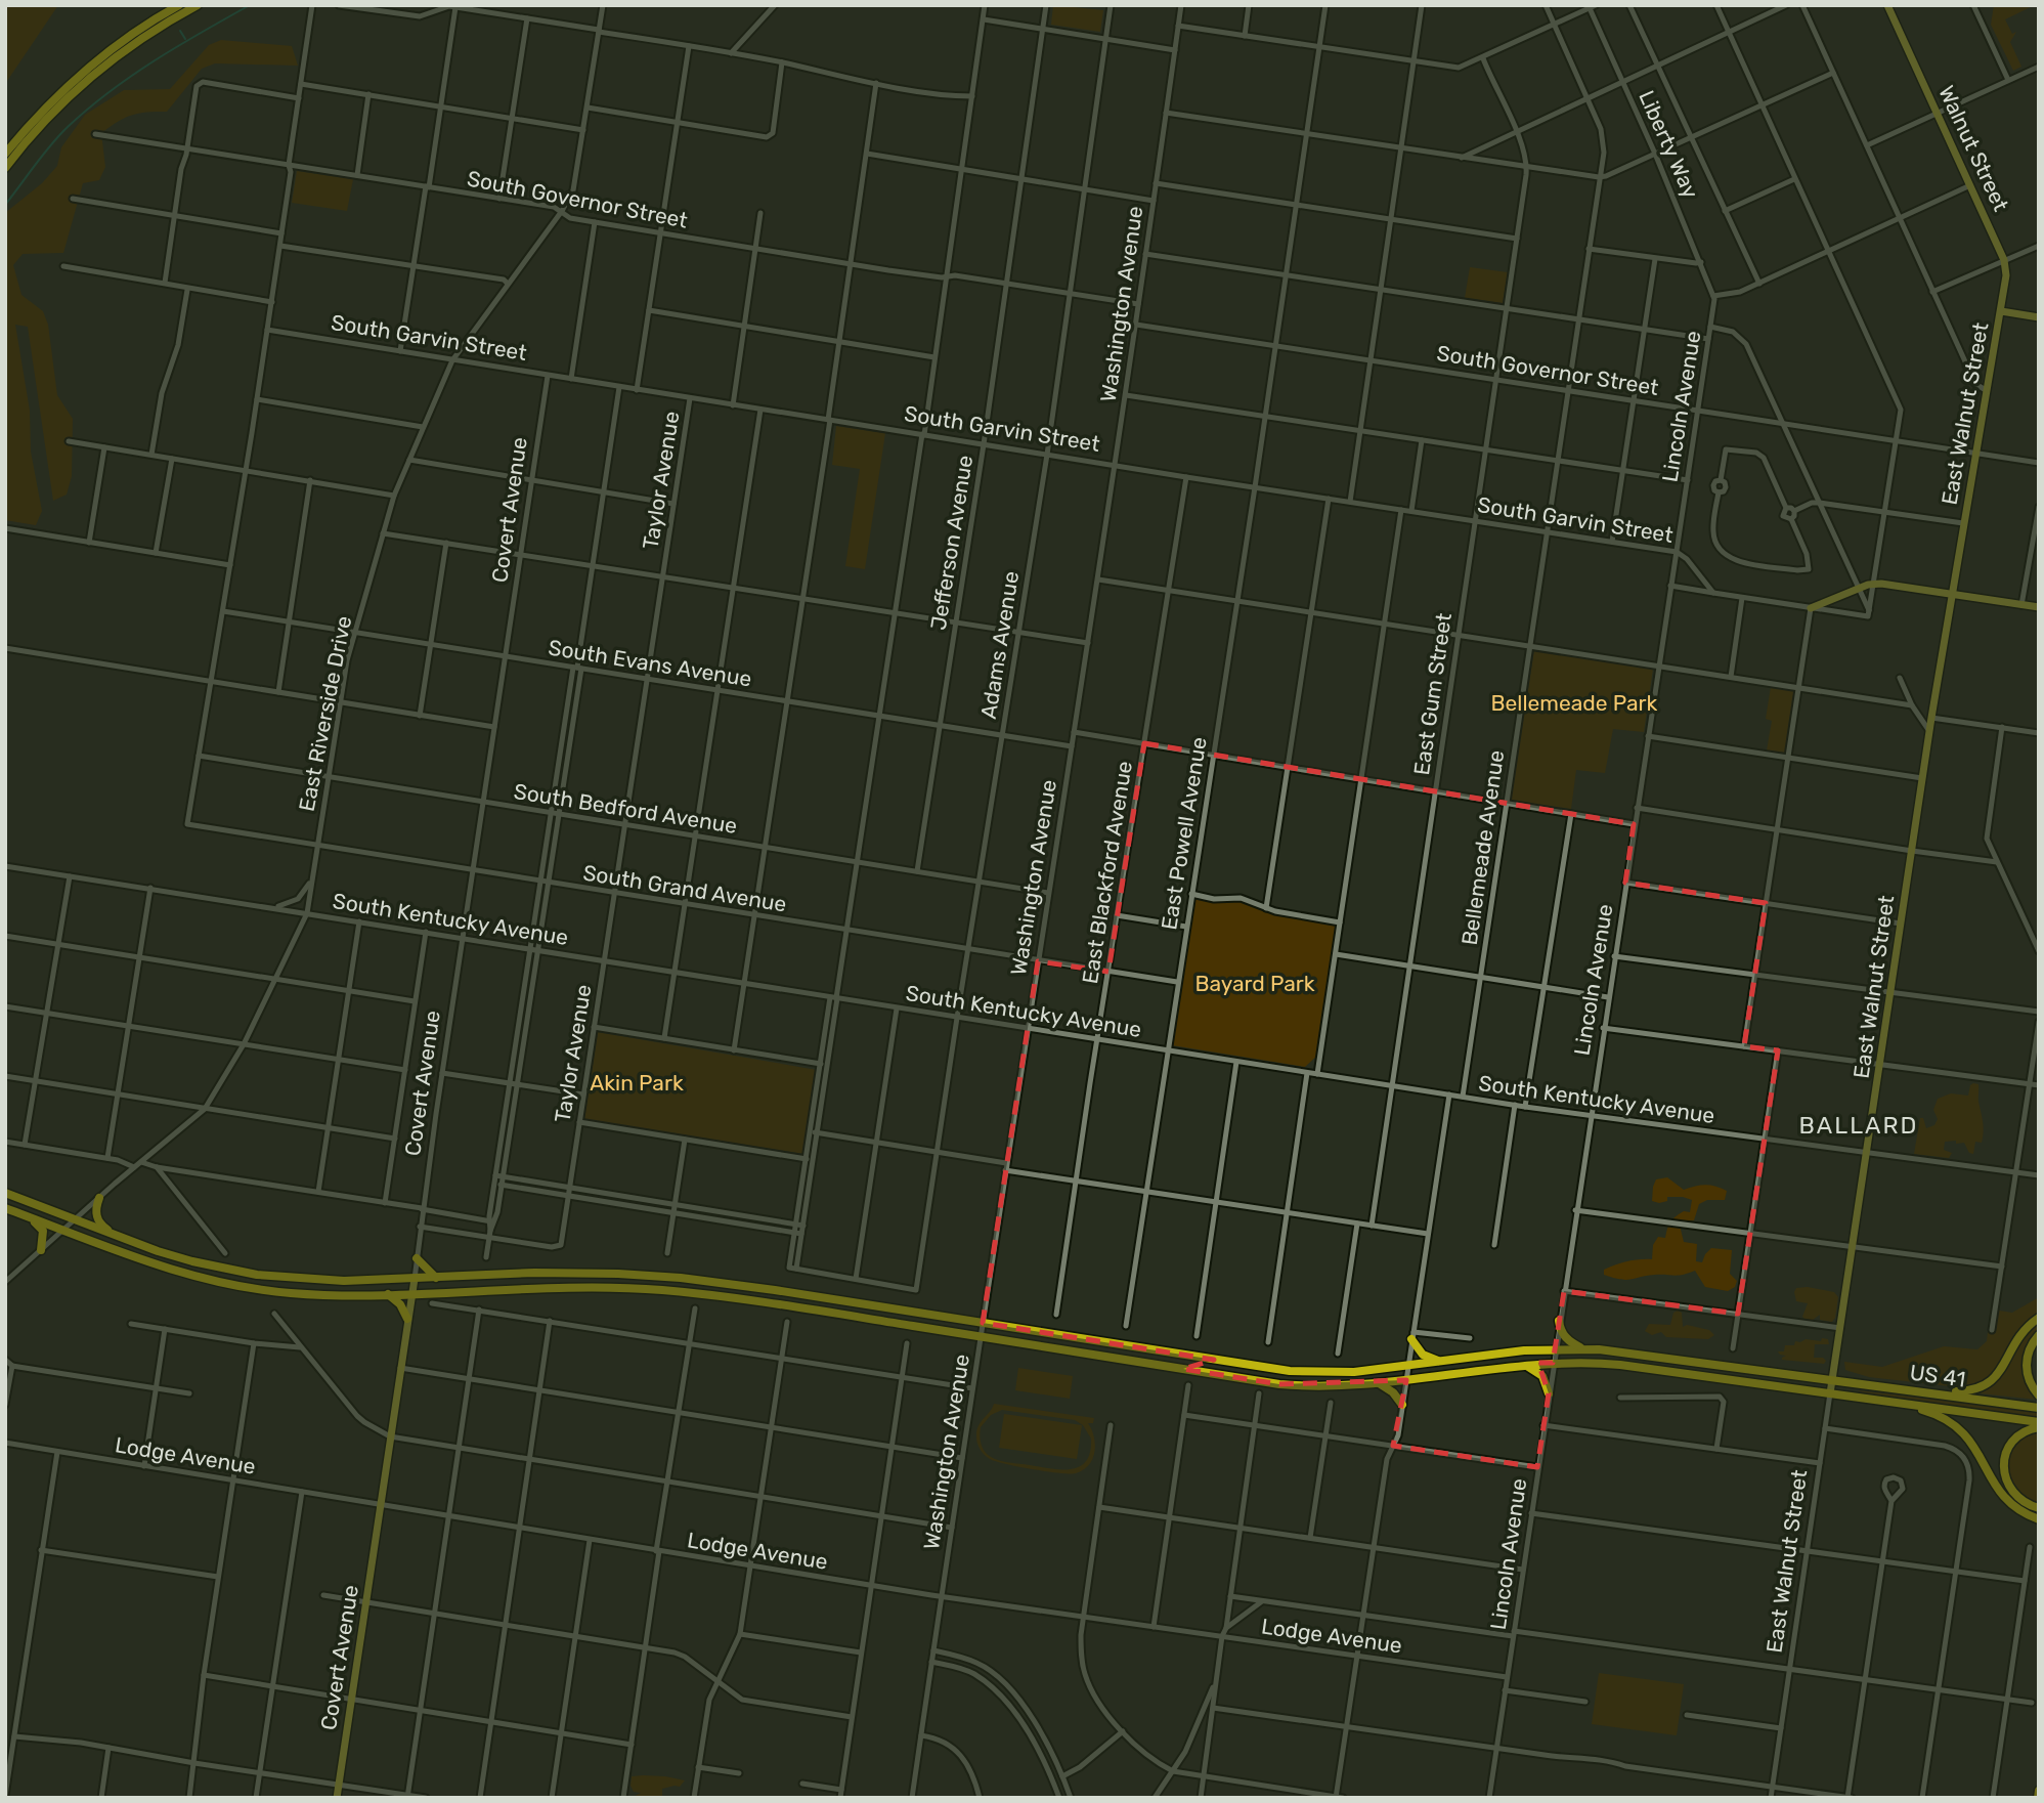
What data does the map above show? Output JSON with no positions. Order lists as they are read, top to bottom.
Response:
{
  "streets": {
    "highway": ["US 41"],
    "main road": ["Walnut Street", "East Walnut Street", "Covert Avenue"],
    "street": [
      "Liberty Way",
      "South Governor Street",
      "Washington Avenue",
      "South Garvin Street",
      "Lincoln Avenue",
      "Taylor Avenue",
      "Jefferson Avenue",
      "Adams Avenue",
      "South Evans Avenue",
      "East Gum Street",
      "East Riverside Drive",
      "South Bedford Avenue",
      "East Powell Avenue",
      "Bellemeade Avenue",
      "East Blackford Avenue",
      "South Grand Avenue",
      "South Kentucky Avenue",
      "Lodge Avenue"
    ]
  },
  "crossings": [
    ["Liberty Way", "Lincoln Avenue"],
    ["Walnut Street", "East Walnut Street"],
    ["South Governor Street", "Washington Avenue"],
    ["South Governor Street", "Lincoln Avenue"],
    ["South Governor Street", "East Walnut Street"],
    ["South Governor Street", "Taylor Avenue"],
    ["South Governor Street", "Jefferson Avenue"],
    ["South Governor Street", "Adams Avenue"],
    ["South Governor Street", "East Gum Street"],
    ["South Governor Street", "East Riverside Drive"],
    ["South Governor Street", "East Powell Avenue"],
    ["South Governor Street", "Bellemeade Avenue"],
    ["Washington Avenue", "South Garvin Street"],
    ["Washington Avenue", "South Evans Avenue"],
    ["Washington Avenue", "South Bedford Avenue"],
    ["Washington Avenue", "South Grand Avenue"],
    ["Washington Avenue", "South Kentucky Avenue"],
    ["Washington Avenue", "US 41"],
    ["Washington Avenue", "Lodge Avenue"],
    ["South Garvin Street", "Lincoln Avenue"],
    ["South Garvin Street", "Taylor Avenue"],
    ["South Garvin Street", "Covert Avenue"],
    ["South Garvin Street", "Jefferson Avenue"],
    ["South Garvin Street", "Adams Avenue"],
    ["South Garvin Street", "East Gum Street"],
    ["South Garvin Street", "East Riverside Drive"],
    ["South Garvin Street", "East Powell Avenue"],
    ["South Garvin Street", "Bellemeade Avenue"],
    ["South Garvin Street", "East Blackford Avenue"],
    ["Lincoln Avenue", "South Kentucky Avenue"],
    ["Lincoln Avenue", "US 41"],
    ["Lincoln Avenue", "Lodge Avenue"],
    ["East Walnut Street", "South Kentucky Avenue"],
    ["East Walnut Street", "US 41"],
    ["Taylor Avenue", "South Evans Avenue"],
    ["Taylor Avenue", "South Bedford Avenue"],
    ["Taylor Avenue", "South Grand Avenue"],
    ["Taylor Avenue", "South Kentucky Avenue"],
    ["Covert Avenue", "South Evans Avenue"],
    ["Covert Avenue", "South Bedford Avenue"],
    ["Covert Avenue", "South Grand Avenue"],
    ["Covert Avenue", "South Kentucky Avenue"],
    ["Covert Avenue", "US 41"],
    ["Covert Avenue", "Lodge Avenue"],
    ["Jefferson Avenue", "South Evans Avenue"],
    ["Jefferson Avenue", "South Bedford Avenue"],
    ["Adams Avenue", "South Evans Avenue"],
    ["Adams Avenue", "South Bedford Avenue"],
    ["Adams Avenue", "South Grand Avenue"],
    ["Adams Avenue", "South Kentucky Avenue"],
    ["South Evans Avenue", "East Riverside Drive"],
    ["East Gum Street", "South Kentucky Avenue"],
    ["East Riverside Drive", "South Bedford Avenue"],
    ["East Riverside Drive", "South Grand Avenue"],
    ["East Riverside Drive", "South Kentucky Avenue"],
    ["East Riverside Drive", "US 41"],
    ["South Bedford Avenue", "South Grand Avenue"],
    ["East Powell Avenue", "South Grand Avenue"],
    ["East Powell Avenue", "South Kentucky Avenue"],
    ["Bellemeade Avenue", "South Kentucky Avenue"],
    ["East Blackford Avenue", "South Grand Avenue"],
    ["East Blackford Avenue", "South Kentucky Avenue"]
  ],
  "districts": ["BALLARD"],
  "parks": ["Bellemeade Park", "Bayard Park", "Akin Park"]
}
